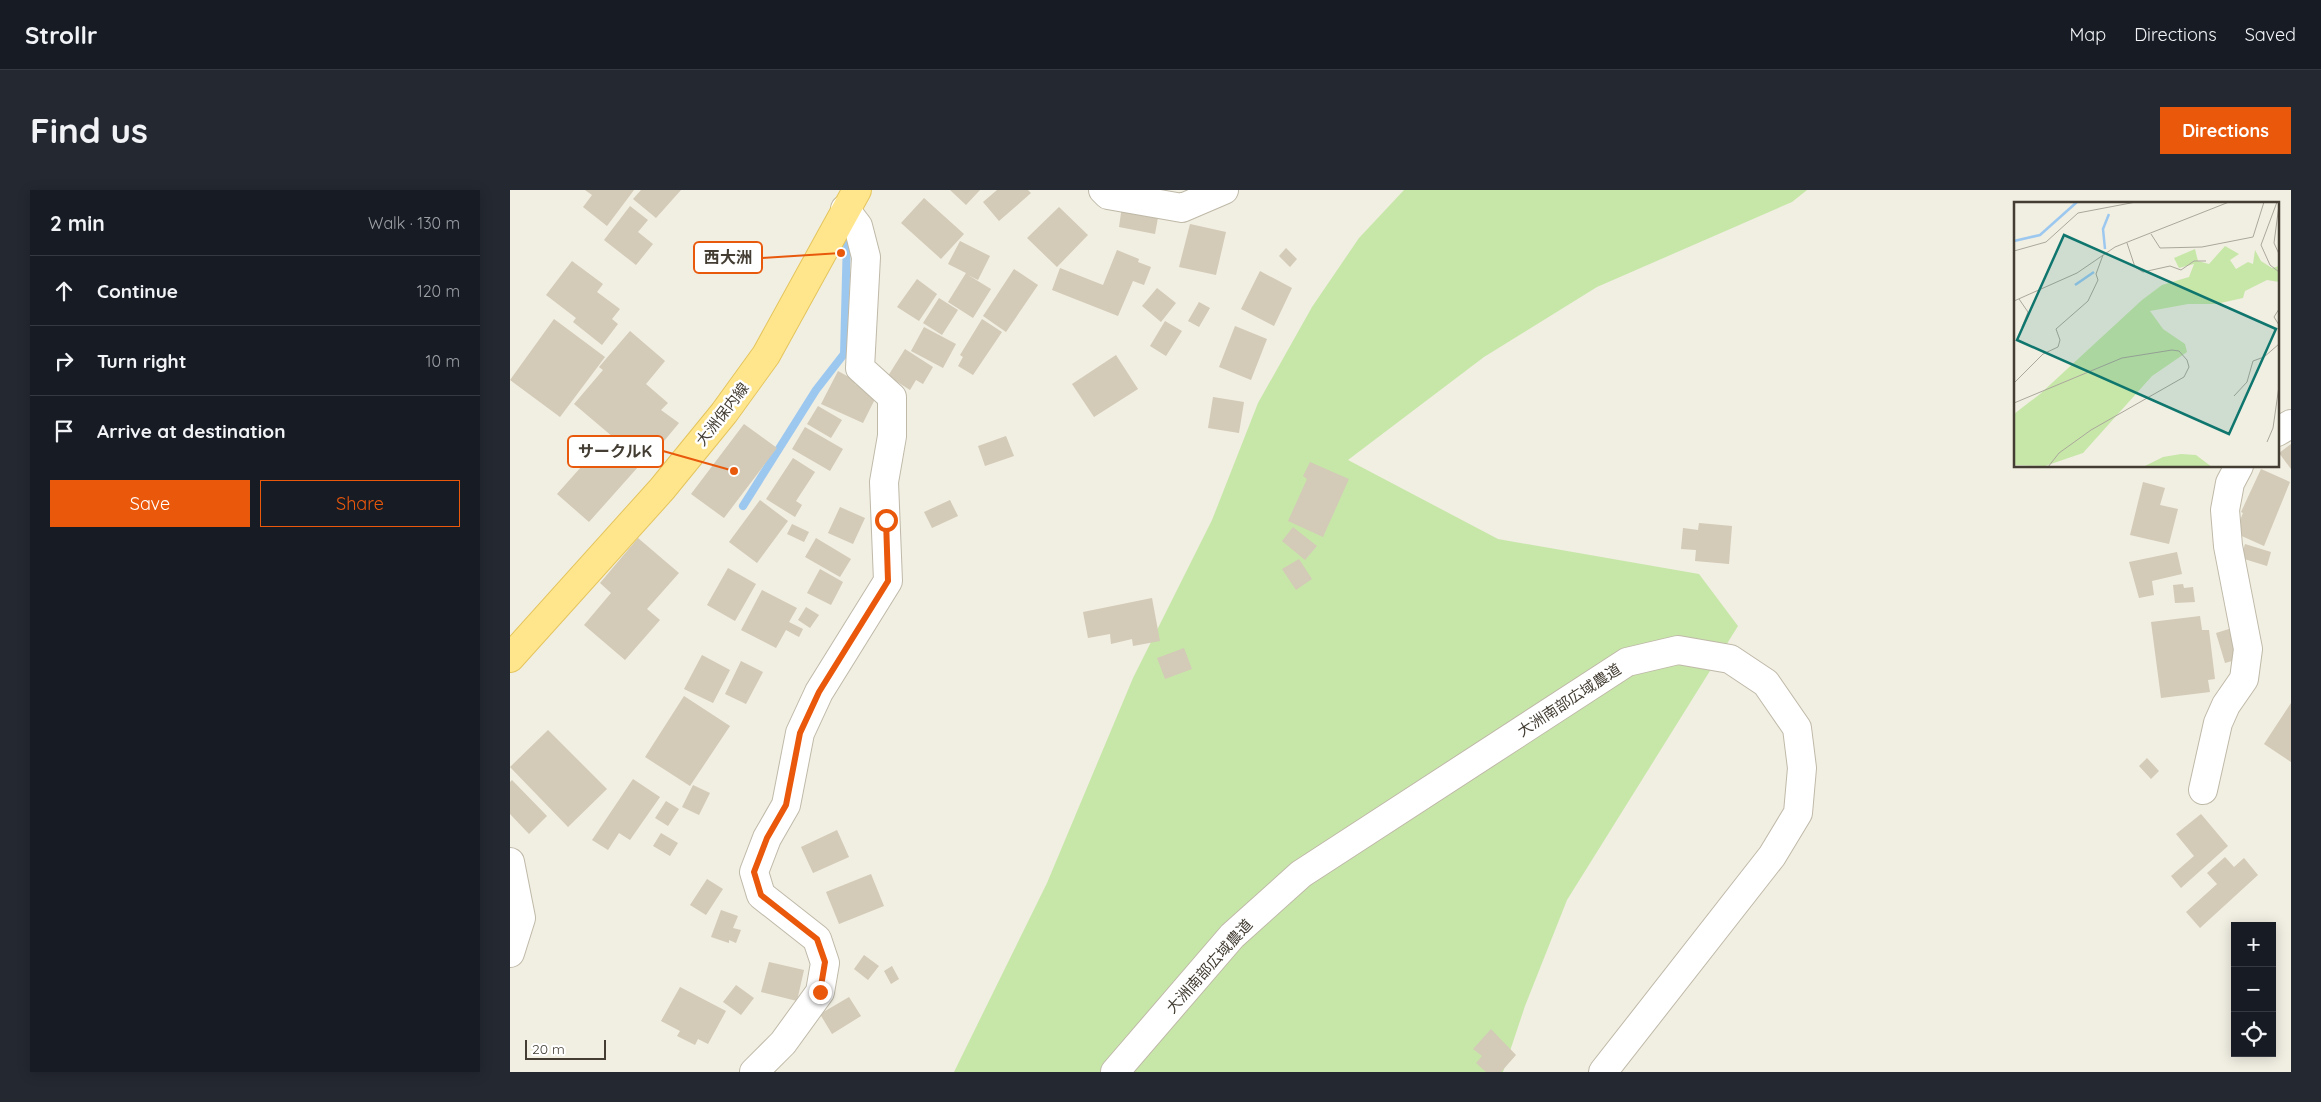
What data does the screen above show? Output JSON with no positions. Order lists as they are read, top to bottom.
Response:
{
  "streets": {
    "main road": ["大洲保内線"],
    "street": ["大洲南部広域農道"]
  },
  "places": ["西大洲", "サークルK"],
  "scale_bar": "20 m",
  "page": {
    "header": "Strollr",
    "nav": ["Map", "Directions", "Saved"],
    "buttons": [
      "Directions",
      ["Save", "Share"]
    ],
    "title": "Find us",
    "heading": ["2 min", "Walk · 130 m"],
    "list": [
      ["Continue", "120 m"],
      ["Turn right", "10 m"],
      "Arrive at destination"
    ],
    "map_buttons": ["+", "−"],
    "scale": "20 m"
  }
}
